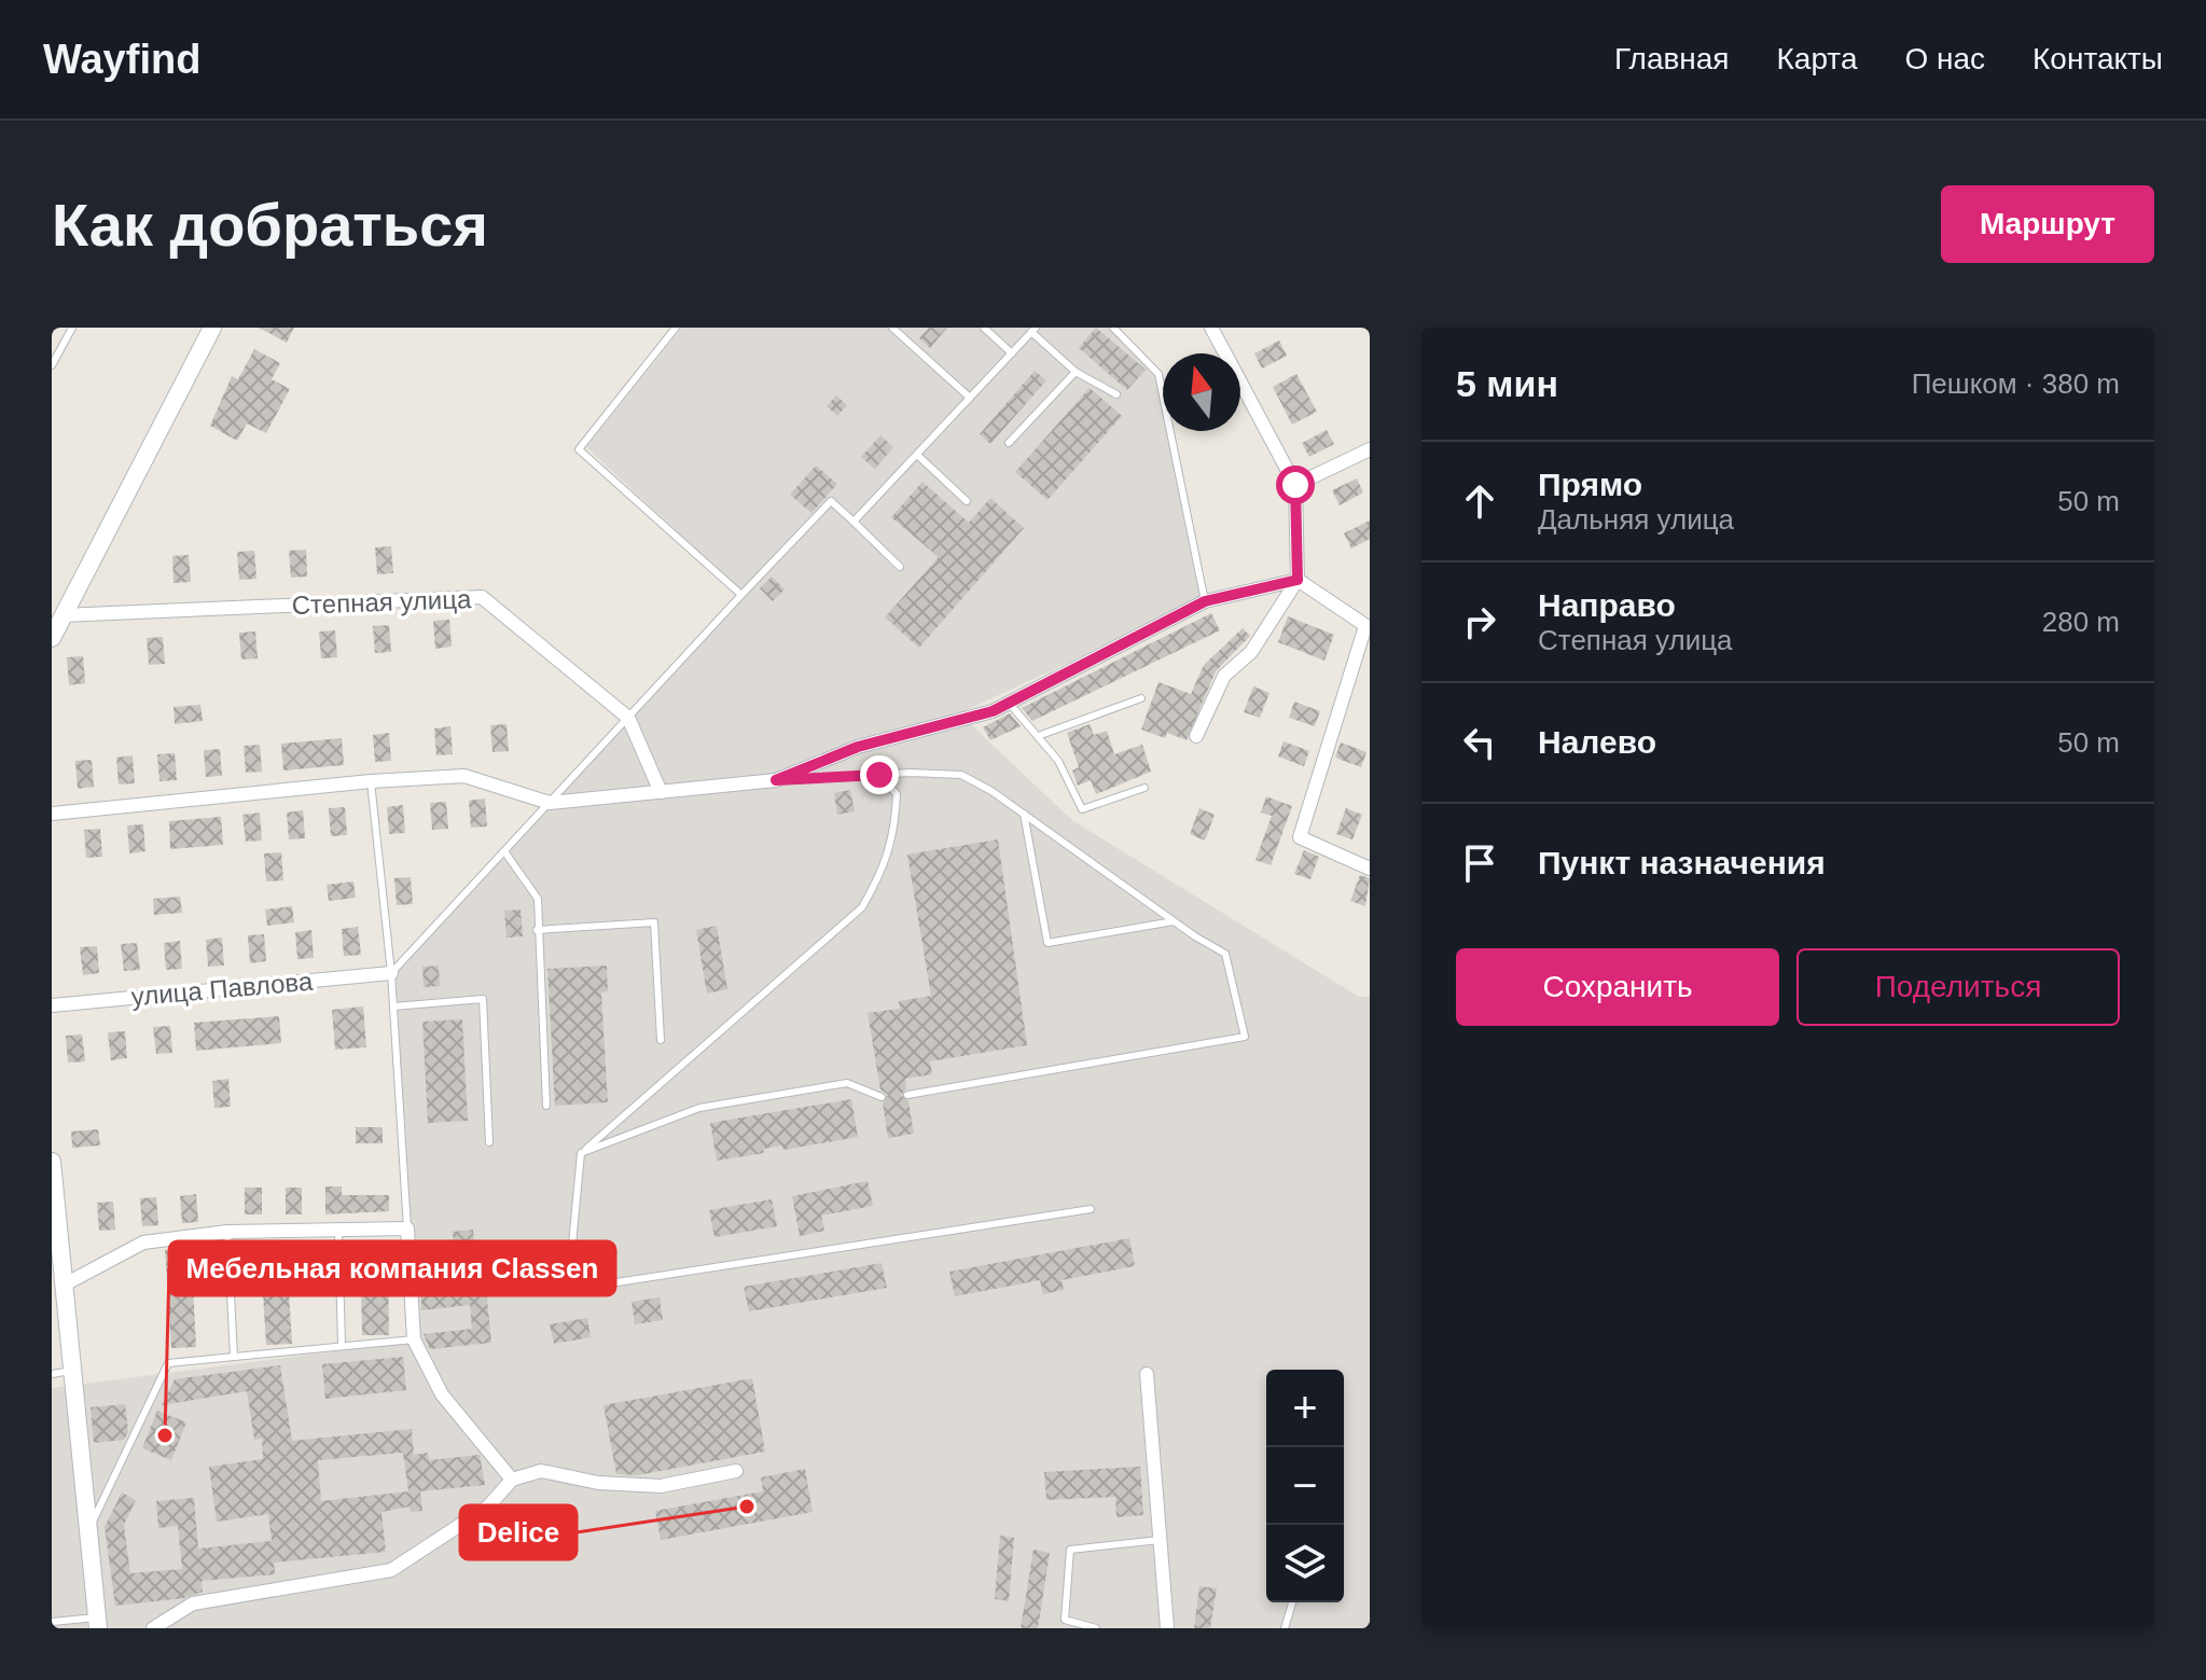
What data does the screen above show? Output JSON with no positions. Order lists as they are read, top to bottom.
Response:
{
  "streets": {
    "street": ["Степная улица", "улица Павлова"]
  },
  "places": ["Мебельная компания Сlassen", "Delice"],
  "north": "top",
  "page": {
    "header": "Wayfind",
    "nav": [
      "Главная",
      "Карта",
      "О нас",
      "Контакты"
    ],
    "buttons": [
      "Маршрут",
      ["Сохранить", "Поделиться"]
    ],
    "title": "Как добраться",
    "heading": ["5 мин", "Пешком · 380 m"],
    "list": [
      ["Прямо", "Дальняя улица", "50 m"],
      ["Направо", "Степная улица", "280 m"],
      ["Налево", "50 m"],
      "Пункт назначения"
    ],
    "map_buttons": ["+", "−"]
  }
}
